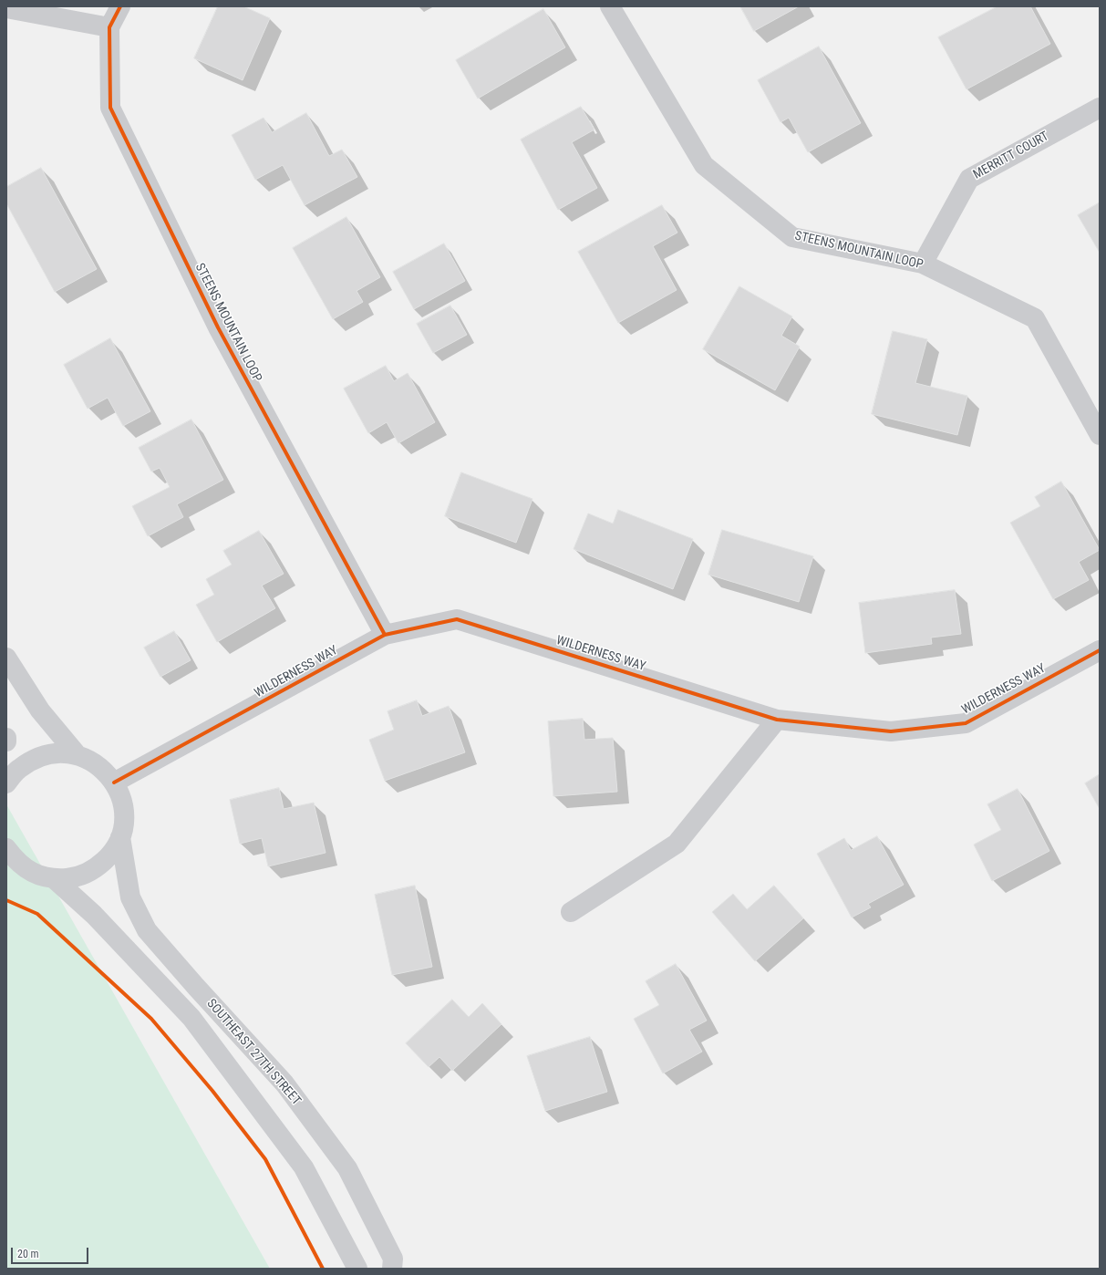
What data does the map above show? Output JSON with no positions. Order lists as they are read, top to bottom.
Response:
{
  "streets": {
    "main road": ["SOUTHEAST 27TH STREET"],
    "street": ["MERRITT COURT", "STEENS MOUNTAIN LOOP", "WILDERNESS WAY"]
  },
  "crossings": [
    ["MERRITT COURT", "STEENS MOUNTAIN LOOP"],
    ["STEENS MOUNTAIN LOOP", "WILDERNESS WAY"]
  ],
  "scale_bar": "20 m"
}
